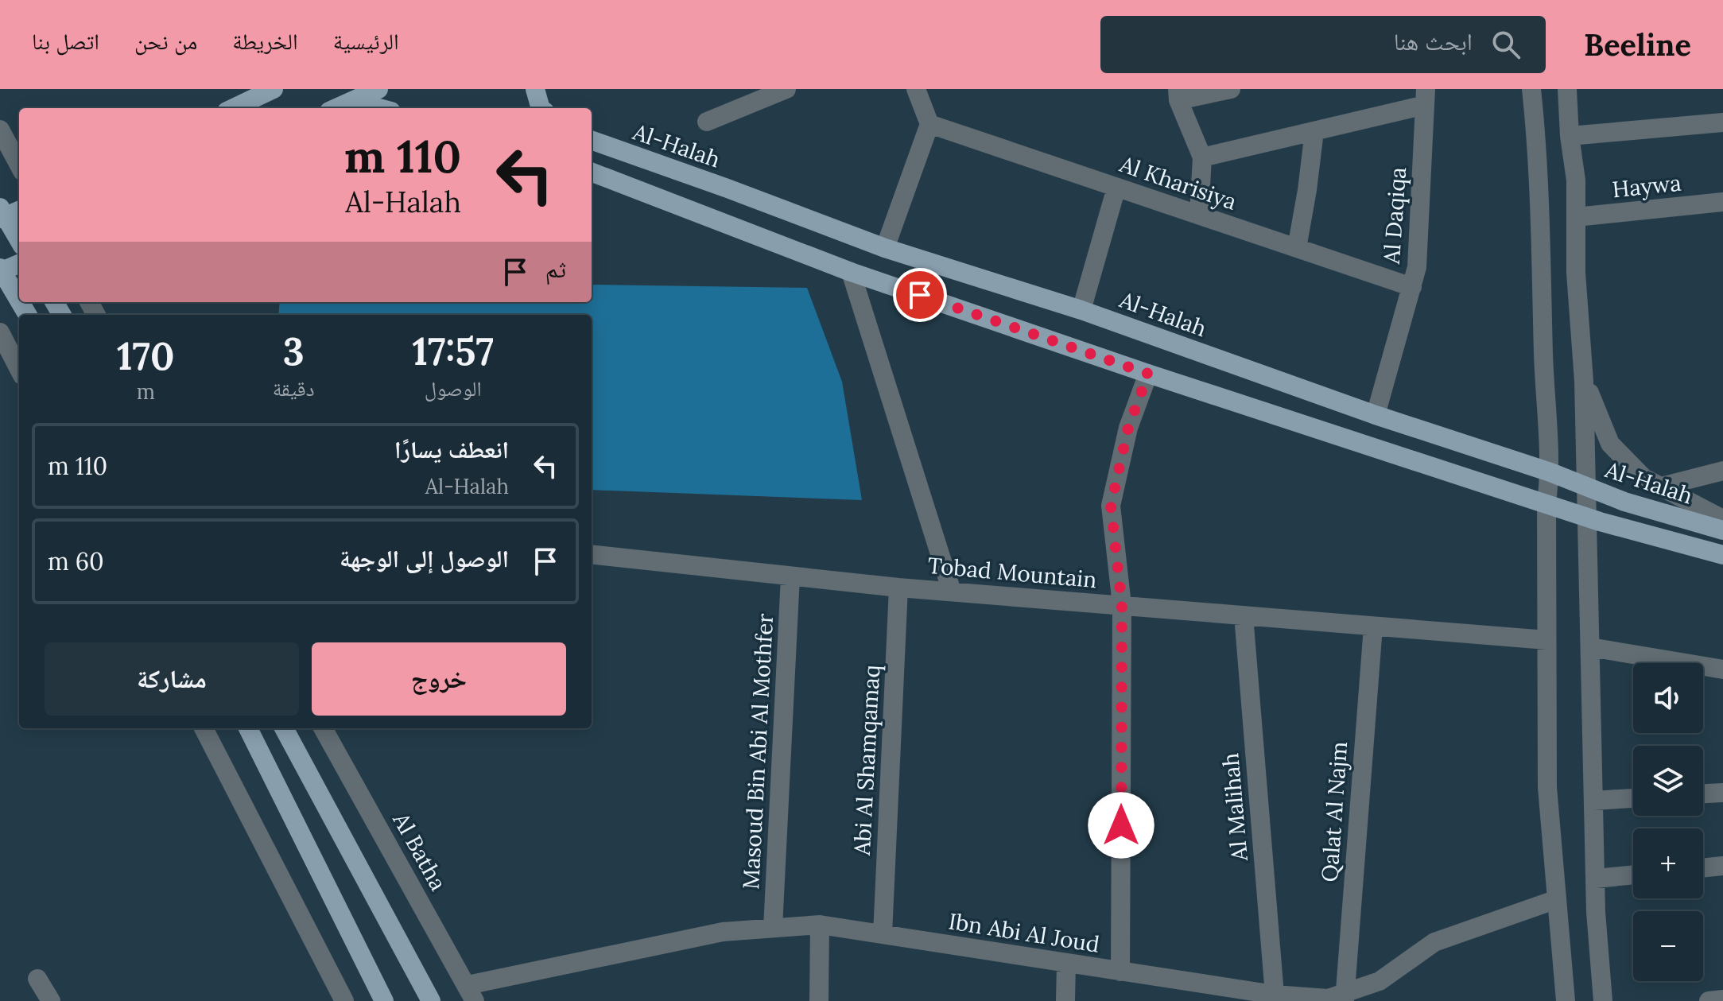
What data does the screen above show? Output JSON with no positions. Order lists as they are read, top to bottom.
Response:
{
  "streets": {
    "main road": ["Al-Halah"],
    "street": [
      "Al Kharisiya",
      "Haywa",
      "Al Daqiqa",
      "Tobad Mountain",
      "Masoud Bin Abi Al Mothfer",
      "Abi Al Shamqamaq",
      "Al Malihah",
      "Qalat Al Najm",
      "Al Batha",
      "Ibn Abi Al Joud"
    ]
  },
  "crossings": [
    ["Al-Halah", "Al Daqiqa"],
    ["Al Kharisiya", "Al Daqiqa"],
    ["Tobad Mountain", "Masoud Bin Abi Al Mothfer"],
    ["Tobad Mountain", "Abi Al Shamqamaq"],
    ["Tobad Mountain", "Al Malihah"],
    ["Tobad Mountain", "Qalat Al Najm"],
    ["Masoud Bin Abi Al Mothfer", "Ibn Abi Al Joud"],
    ["Abi Al Shamqamaq", "Ibn Abi Al Joud"],
    ["Al Malihah", "Ibn Abi Al Joud"],
    ["Qalat Al Najm", "Ibn Abi Al Joud"],
    ["Al Batha", "Ibn Abi Al Joud"]
  ],
  "page": {
    "header": "Beeline",
    "search": "ابحث هنا",
    "nav": [
      "الرئيسية",
      "الخريطة",
      "من نحن",
      "اتصل بنا"
    ],
    "turn": ["110 m", "Al-Halah"],
    "then": "ثم",
    "eta": [
      "17:57",
      "الوصول",
      "3",
      "دقيقة",
      "170",
      "m"
    ],
    "list": [
      {
        "name": "انعطف يسارًا",
        "note": "Al-Halah",
        "value": "110 m"
      },
      {
        "name": "الوصول إلى الوجهة",
        "value": "60 m"
      }
    ],
    "buttons": ["خروج", "مشاركة"],
    "map_buttons": ["+", "−"]
  }
}
